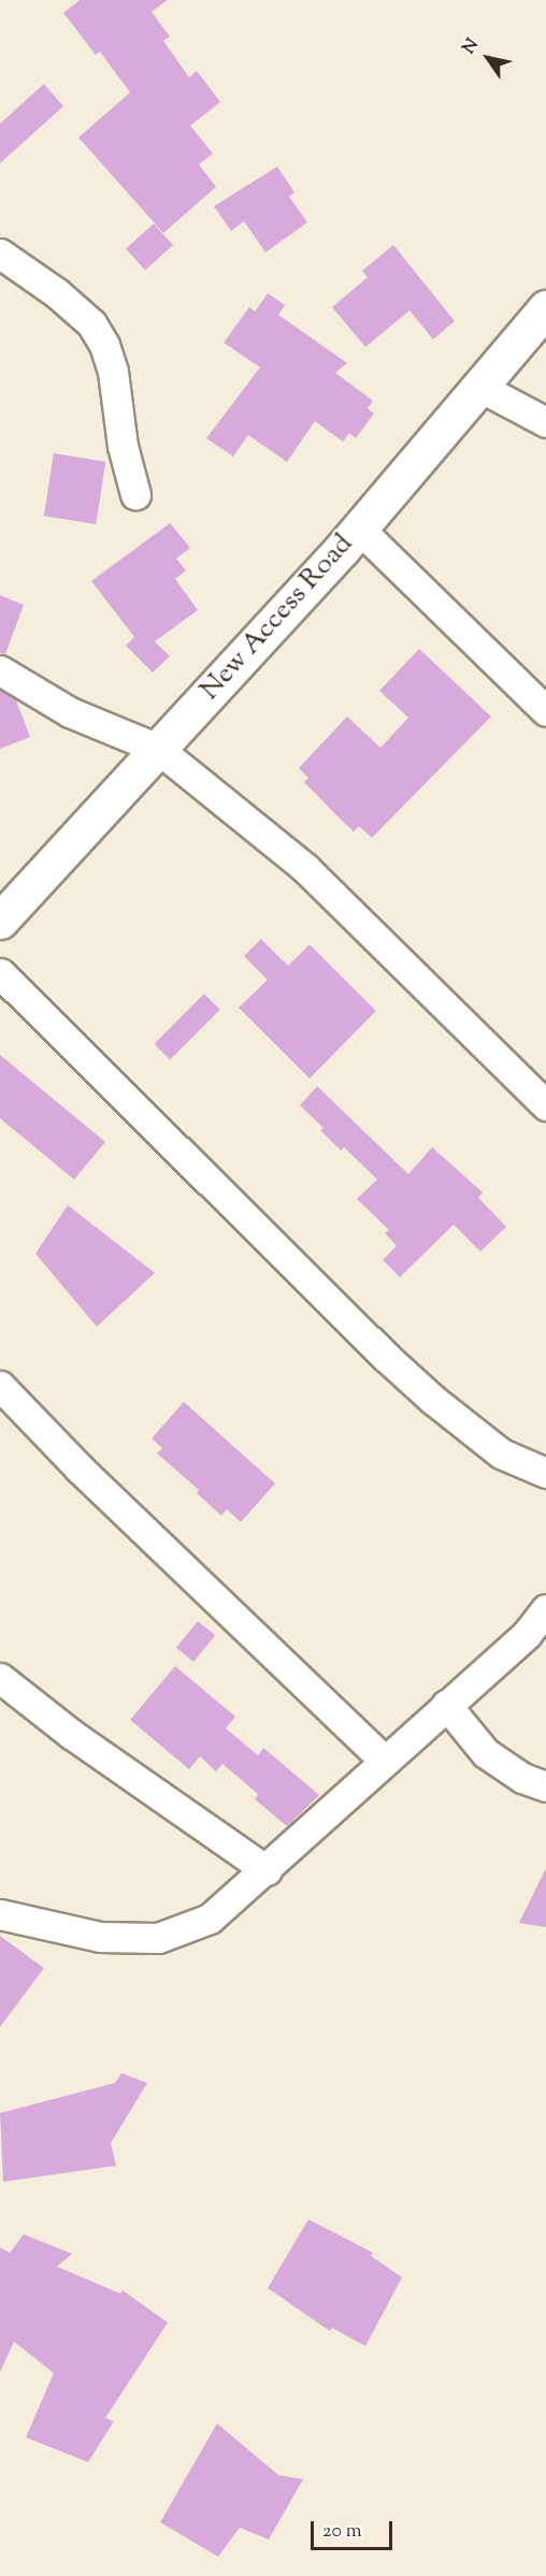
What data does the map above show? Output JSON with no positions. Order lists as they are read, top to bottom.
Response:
{
  "streets": {
    "main road": ["New Access Road"]
  },
  "scale_bar": "20 m",
  "north": "top left"
}
